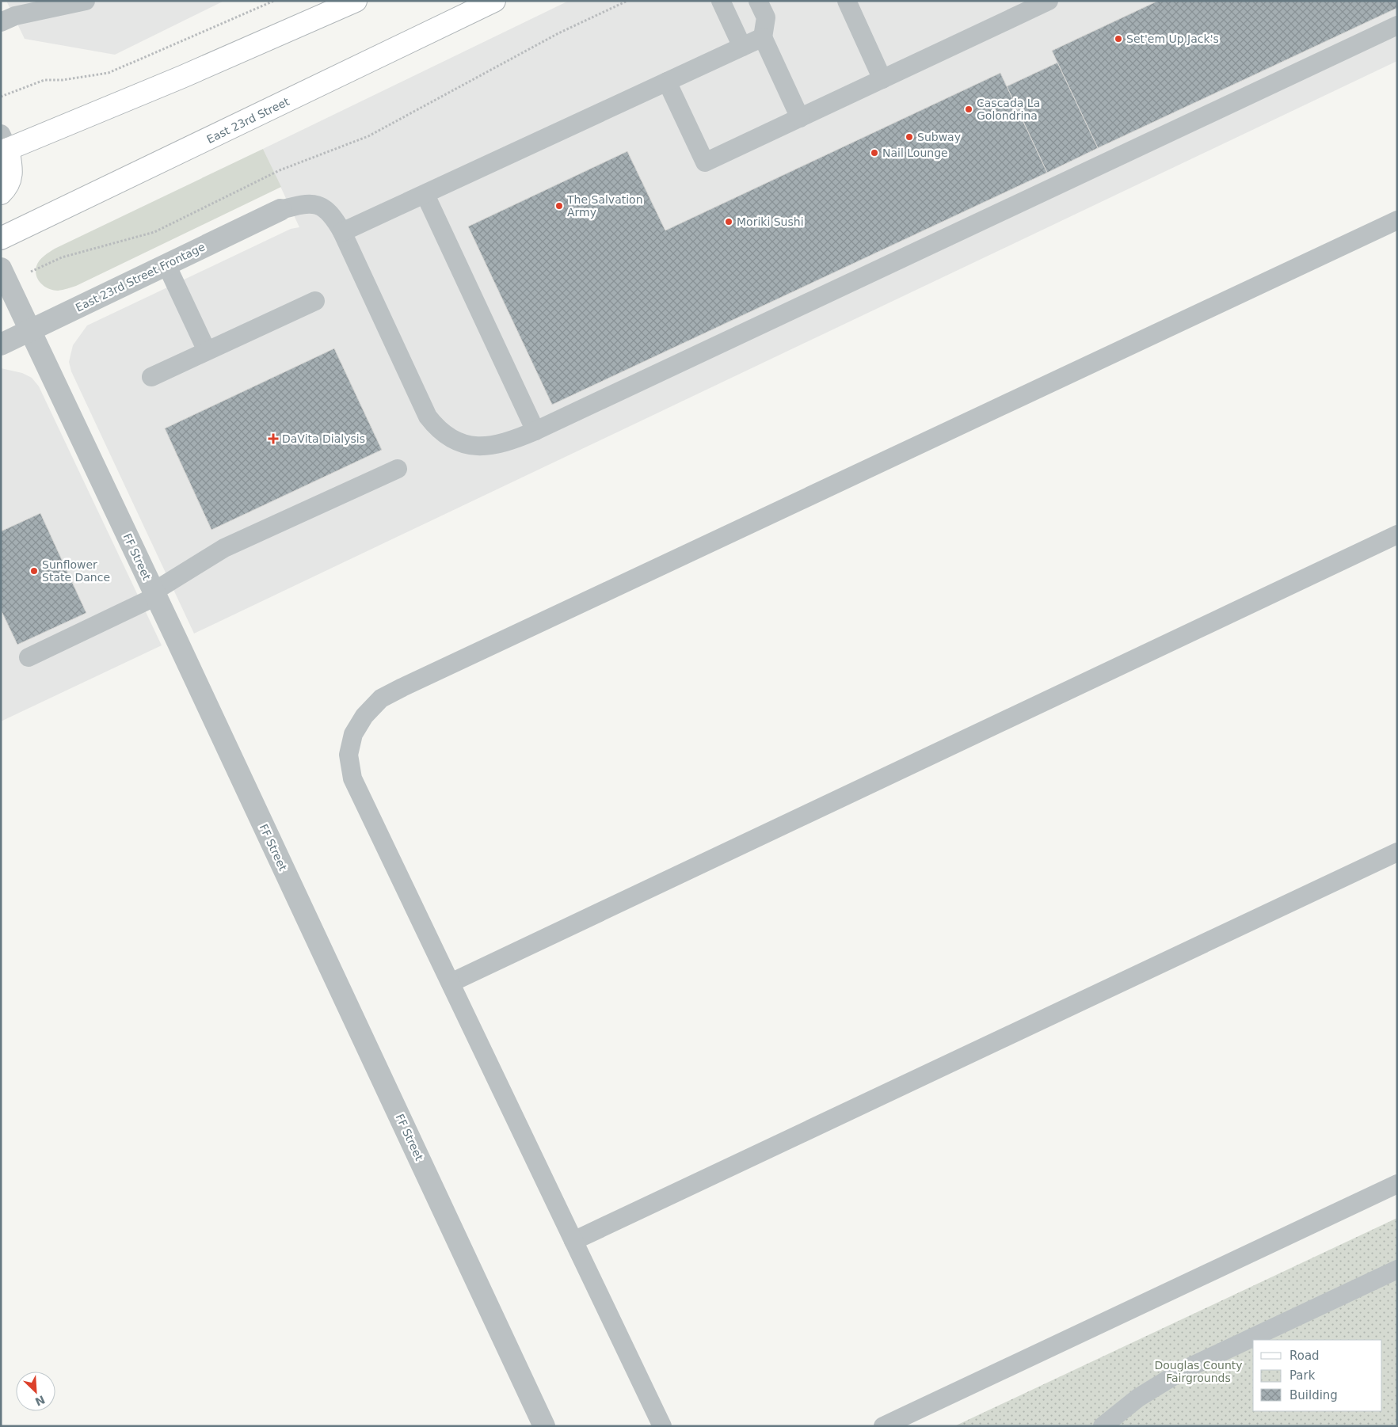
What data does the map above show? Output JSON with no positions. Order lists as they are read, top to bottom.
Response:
{
  "streets": {
    "main road": ["East 23rd Street"],
    "street": ["East 23rd Street Frontage", "FF Street"]
  },
  "crossings": [
    ["East 23rd Street Frontage", "FF Street"]
  ],
  "parks": ["Douglas County Fairgrounds"],
  "places": {
    "other": [
      "Set'em Up Jack's",
      "Cascada La Golondrina",
      "Subway",
      "Nail Lounge",
      "The Salvation Army",
      "Moriki Sushi",
      "Sunflower State Dance"
    ],
    "health": ["DaVita Dialysis"]
  },
  "legend": ["Road", "Park", "Building"],
  "north": "bottom right"
}
